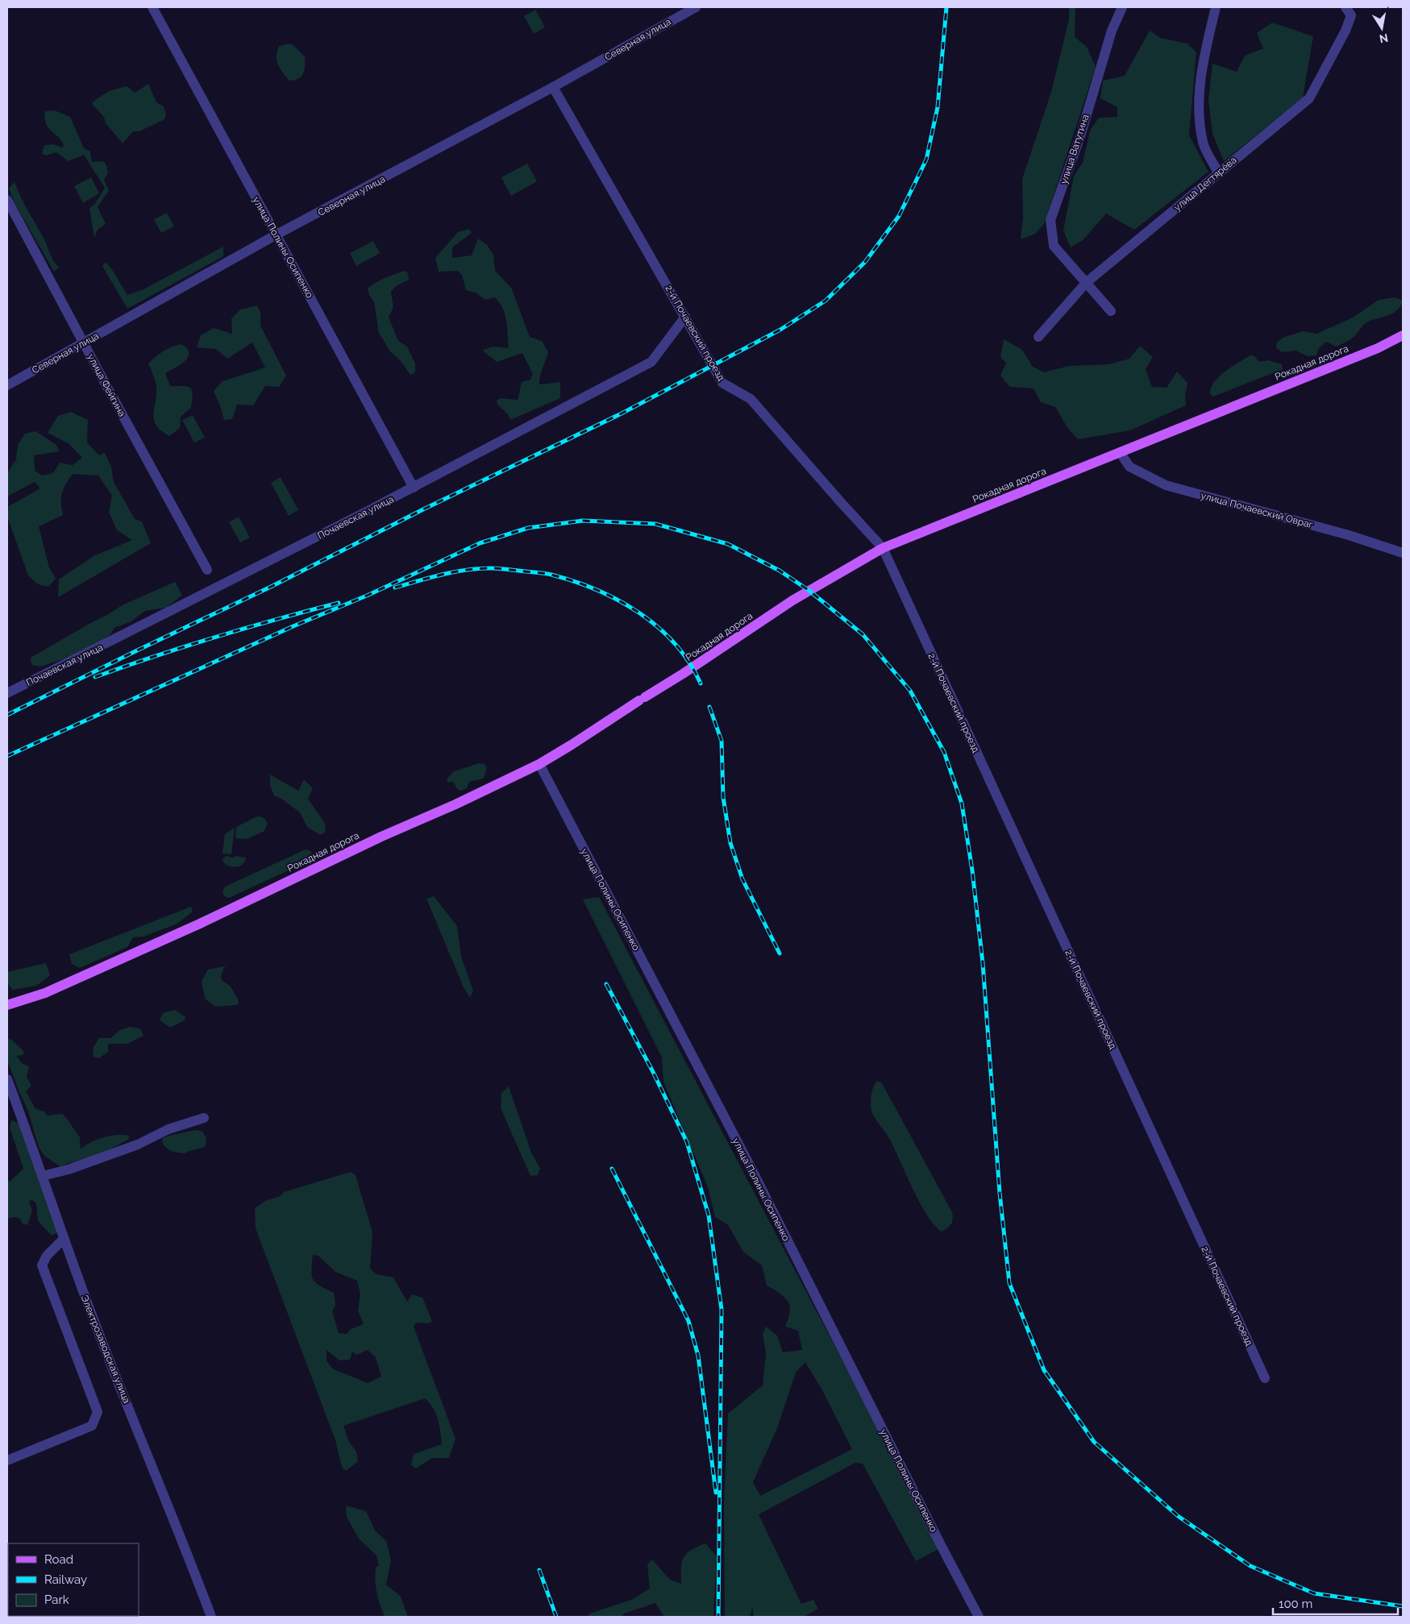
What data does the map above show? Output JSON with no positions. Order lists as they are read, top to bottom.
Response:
{
  "streets": {
    "main road": ["Рокадная дорога"],
    "street": [
      "Северная улица",
      "улица Ватутина",
      "улица Дегтярёва",
      "улица Полины Осипенко",
      "2-й Почаевский проезд",
      "улица Фейгина",
      "улица Почаевский Овраг",
      "Почаевская улица",
      "Электрозаводская улица"
    ]
  },
  "crossings": [
    ["Северная улица", "улица Полины Осипенко"],
    ["Северная улица", "2-й Почаевский проезд"],
    ["Северная улица", "улица Фейгина"],
    ["улица Ватутина", "улица Дегтярёва"],
    ["улица Полины Осипенко", "Рокадная дорога"],
    ["улица Полины Осипенко", "Почаевская улица"],
    ["2-й Почаевский проезд", "Рокадная дорога"],
    ["2-й Почаевский проезд", "Почаевская улица"],
    ["Рокадная дорога", "улица Почаевский Овраг"]
  ],
  "legend": ["Road", "Railway", "Park"],
  "scale_bar": "100 m",
  "north": "bottom"
}
